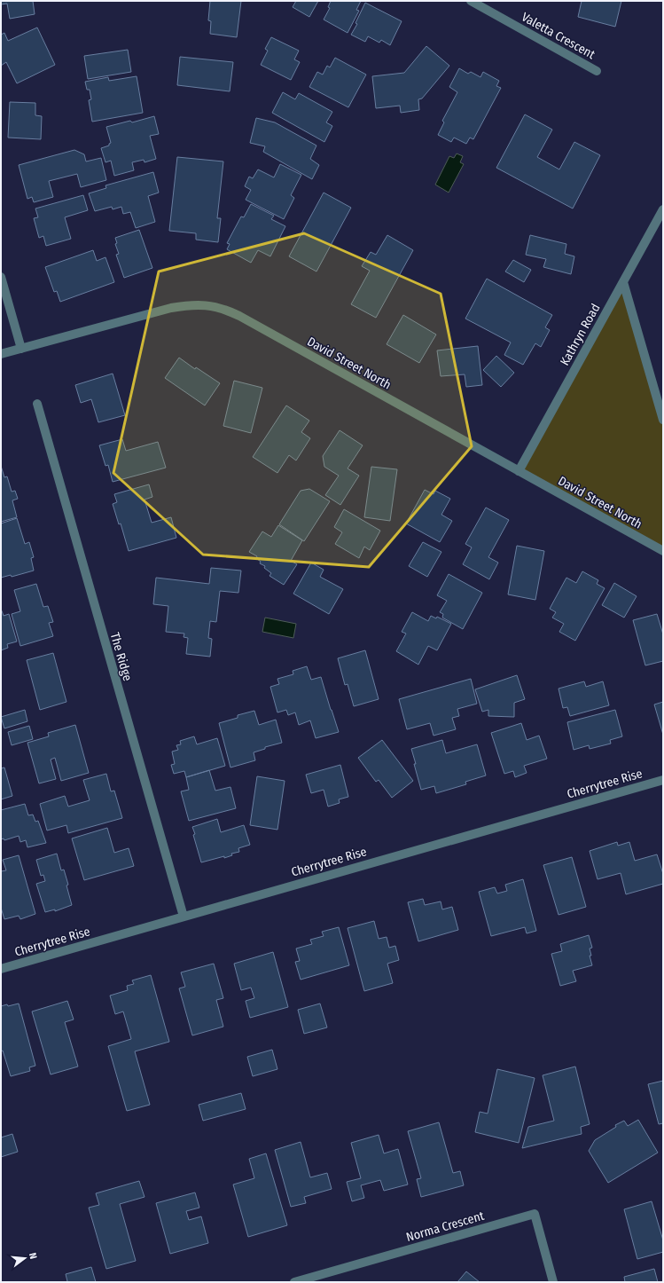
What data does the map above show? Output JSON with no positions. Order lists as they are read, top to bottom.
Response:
{
  "streets": {
    "street": [
      "Valetta Crescent",
      "Kathryn Road",
      "David Street North",
      "The Ridge",
      "Cherrytree Rise",
      "Norma Crescent"
    ]
  },
  "crossings": [
    ["Kathryn Road", "David Street North"],
    ["The Ridge", "Cherrytree Rise"]
  ],
  "north": "right"
}
